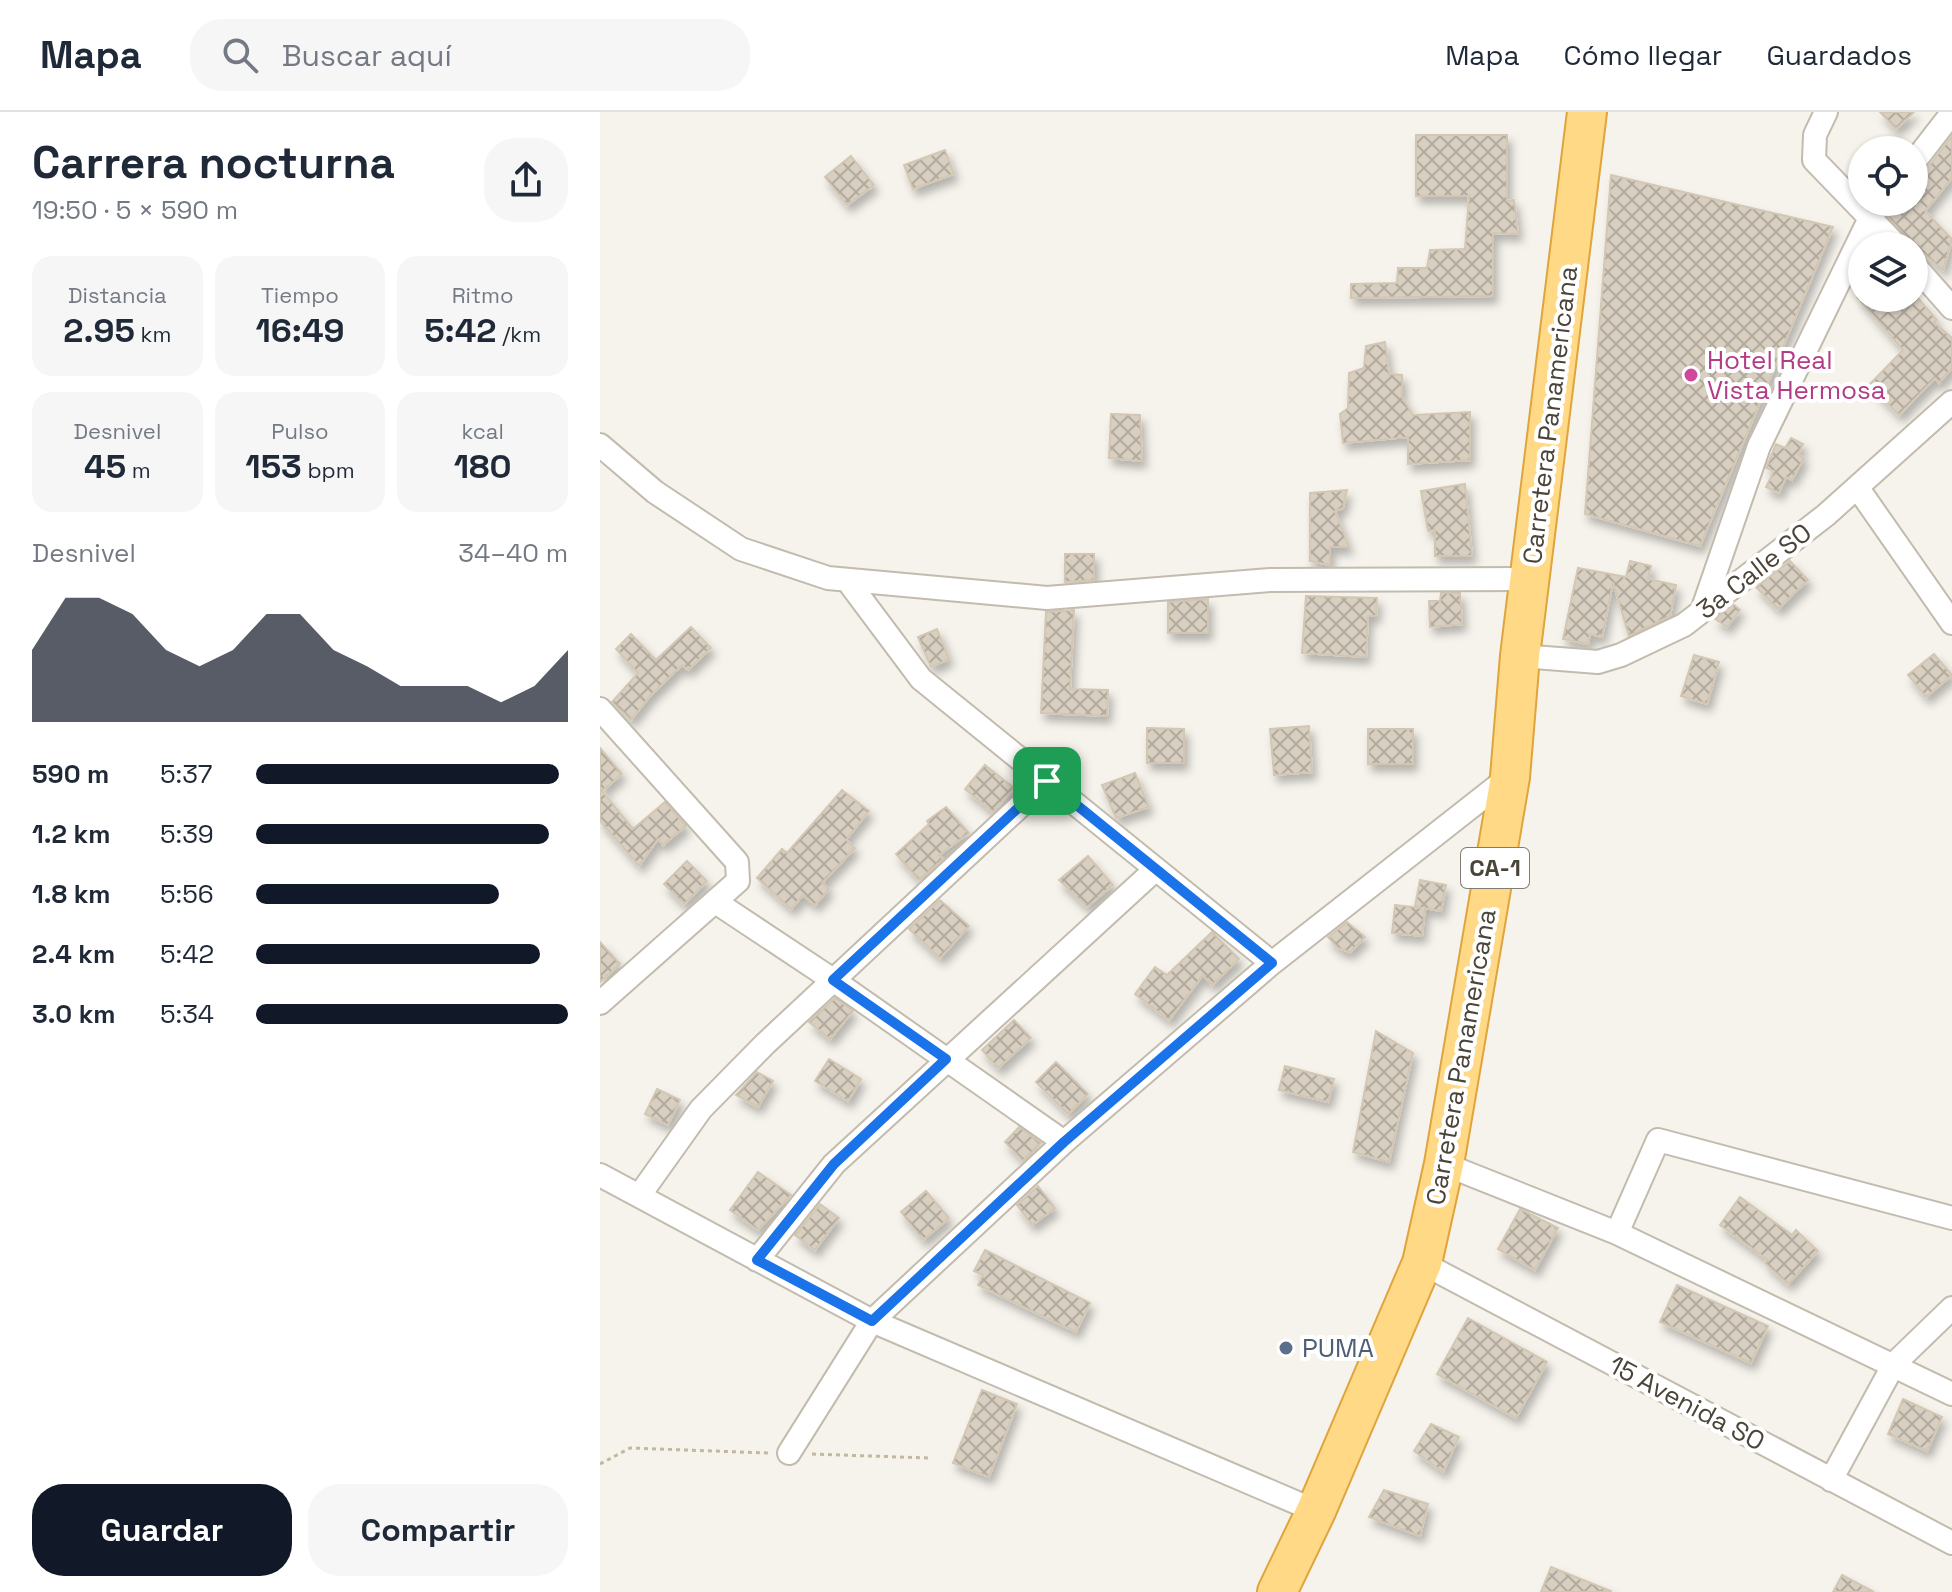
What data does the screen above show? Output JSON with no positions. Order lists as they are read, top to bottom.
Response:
{
  "streets": {
    "highway": ["Carretera Panamericana", "CA-1"],
    "street": ["3a Calle SO", "15 Avenida SO"]
  },
  "crossings": [
    ["Carretera Panamericana", "3a Calle SO"],
    ["Carretera Panamericana", "15 Avenida SO"]
  ],
  "places": ["Hotel Real Vista Hermosa", "PUMA"],
  "page": {
    "header": "Mapa",
    "search": "Buscar aquí",
    "nav": ["Mapa", "Cómo llegar", "Guardados"],
    "heading": ["Carrera nocturna", "19:50 · 5 × 590 m"],
    "stats": [
      ["Distancia", "2.95 km"],
      ["Tiempo", "16:49"],
      ["Ritmo", "5:42 /km"],
      ["Desnivel", "45 m"],
      ["Pulso", "153 bpm"],
      ["kcal", "180"]
    ],
    "chart": ["Desnivel", "34–40 m"],
    "list": [
      {
        "name": "590 m",
        "note": "5:37"
      },
      {
        "name": "1.2 km",
        "note": "5:39"
      },
      {
        "name": "1.8 km",
        "note": "5:56"
      },
      {
        "name": "2.4 km",
        "note": "5:42"
      },
      {
        "name": "3.0 km",
        "note": "5:34"
      }
    ],
    "buttons": ["Guardar", "Compartir"]
  }
}
